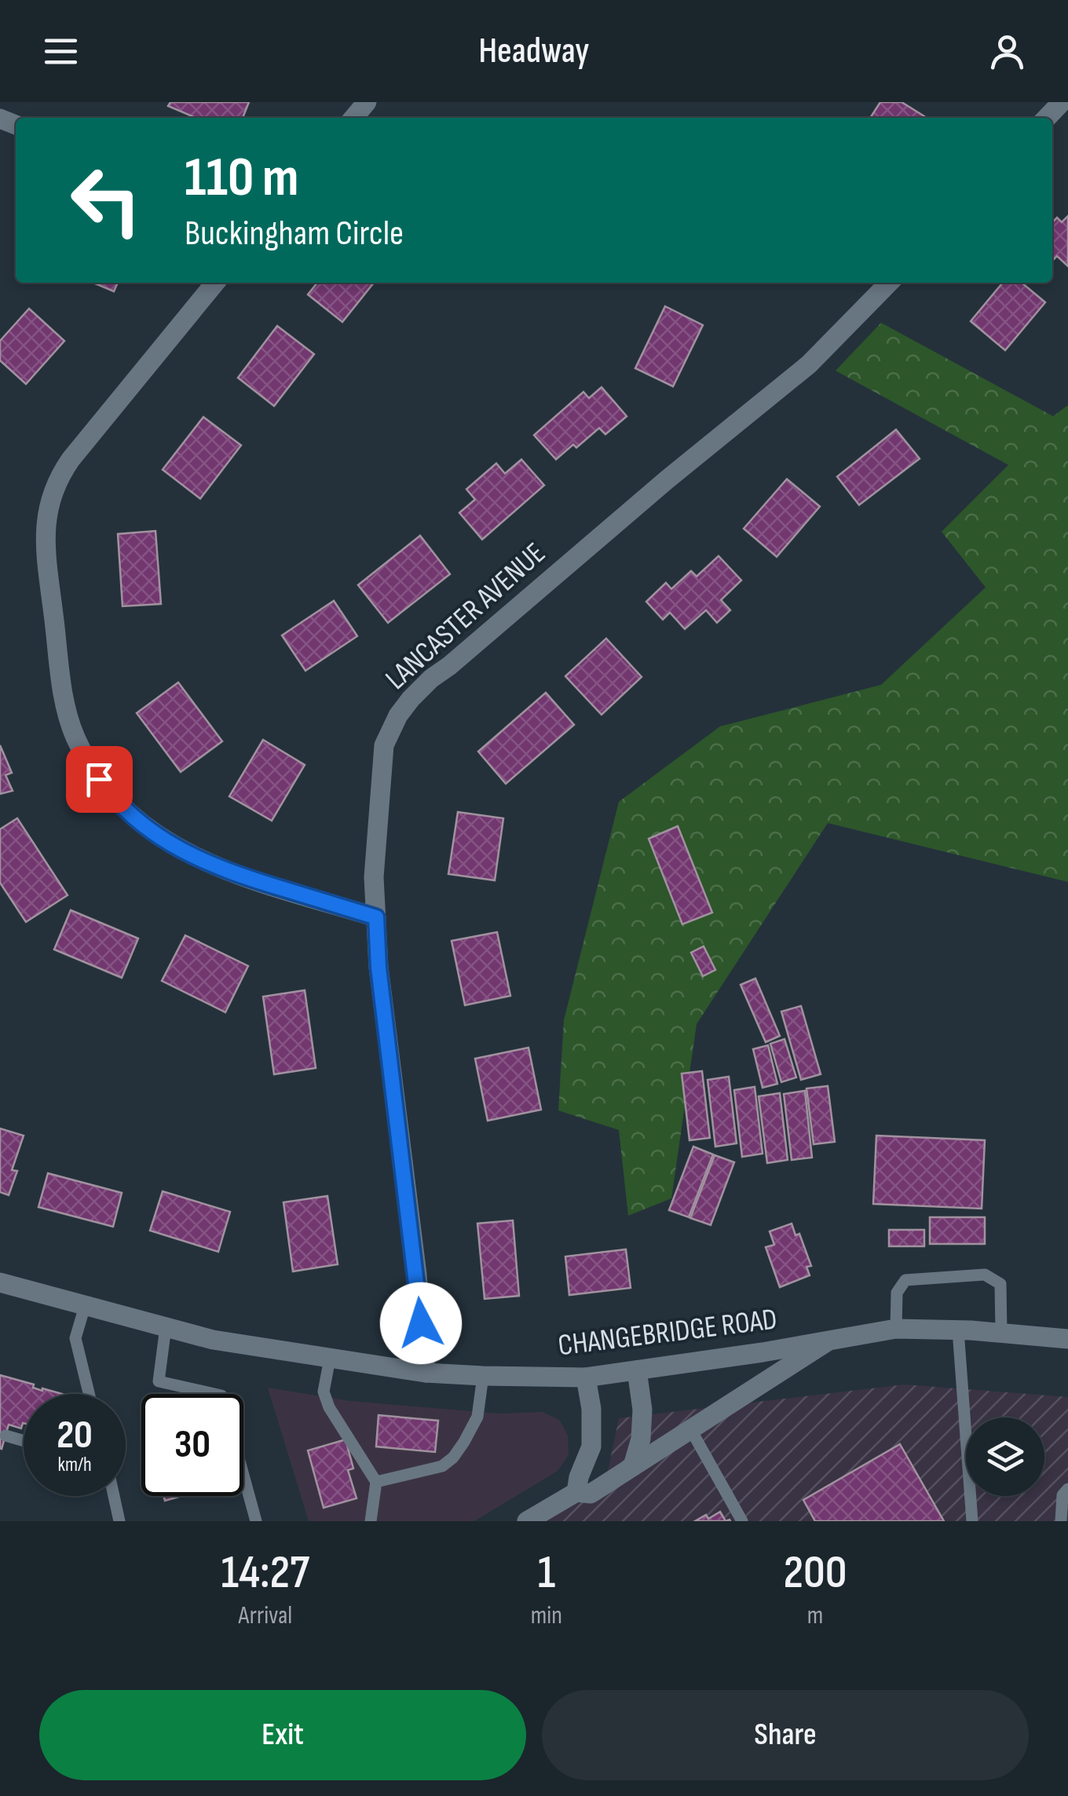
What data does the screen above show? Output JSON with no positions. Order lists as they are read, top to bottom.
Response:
{
  "streets": {
    "street": ["LANCASTER AVENUE", "CHANGEBRIDGE ROAD"]
  },
  "crossings": [
    ["LANCASTER AVENUE", "CHANGEBRIDGE ROAD"]
  ],
  "page": {
    "header": "Headway",
    "turn": ["110 m", "Buckingham Circle"],
    "speed": "20 km/h",
    "limit": "30",
    "eta": [
      "14:27",
      "Arrival",
      "1",
      "min",
      "200",
      "m"
    ],
    "buttons": ["Exit", "Share"]
  }
}
